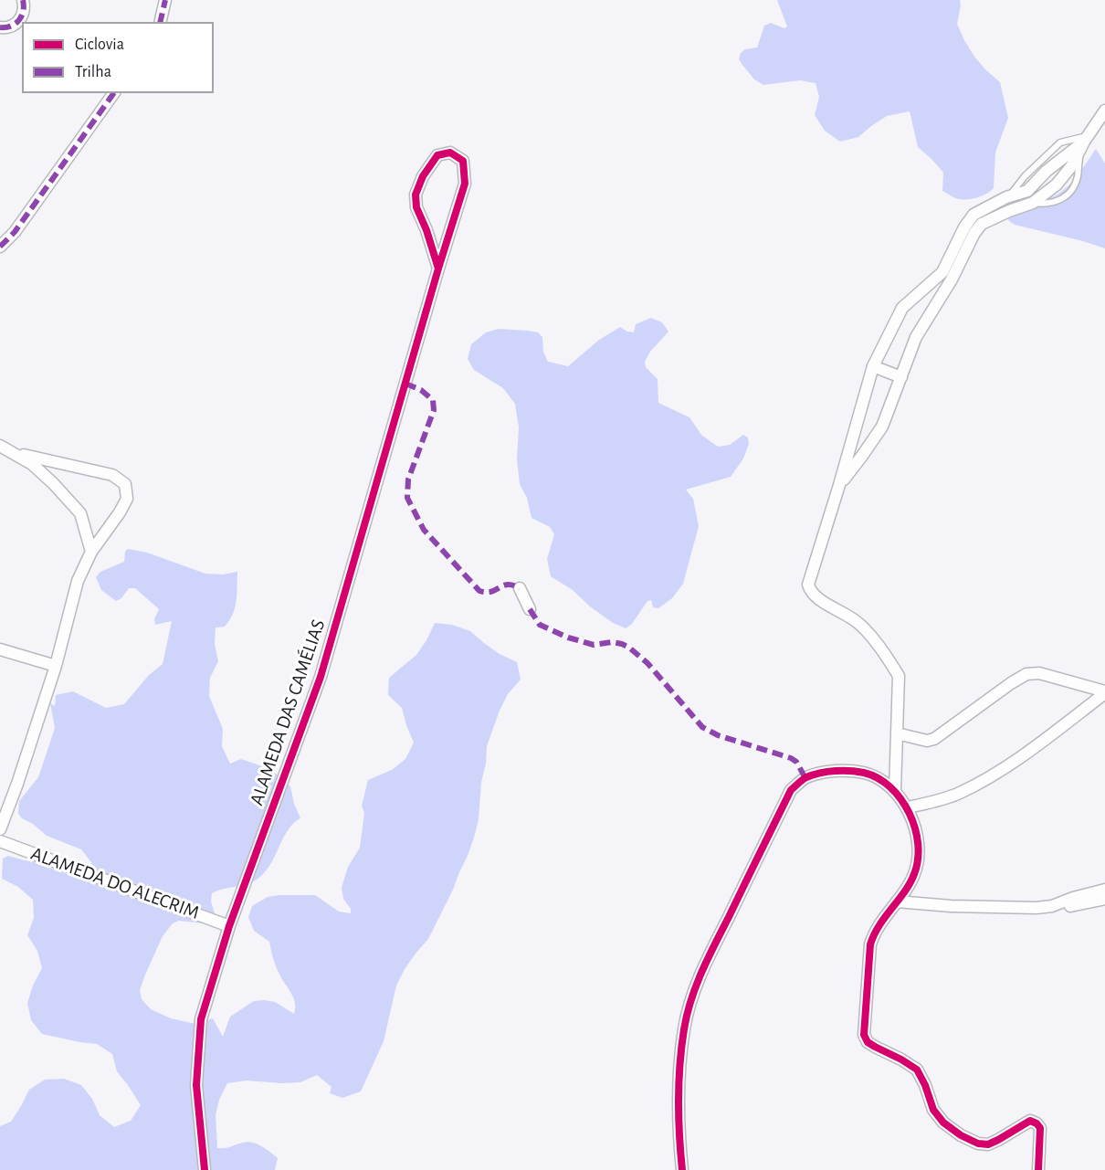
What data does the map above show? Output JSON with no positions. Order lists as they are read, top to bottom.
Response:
{
  "streets": {
    "street": ["ALAMEDA DAS CAMÉLIAS", "ALAMEDA DO ALECRIM"]
  },
  "crossings": [
    ["ALAMEDA DAS CAMÉLIAS", "ALAMEDA DO ALECRIM"]
  ],
  "legend": ["Ciclovia", "Trilha"]
}
